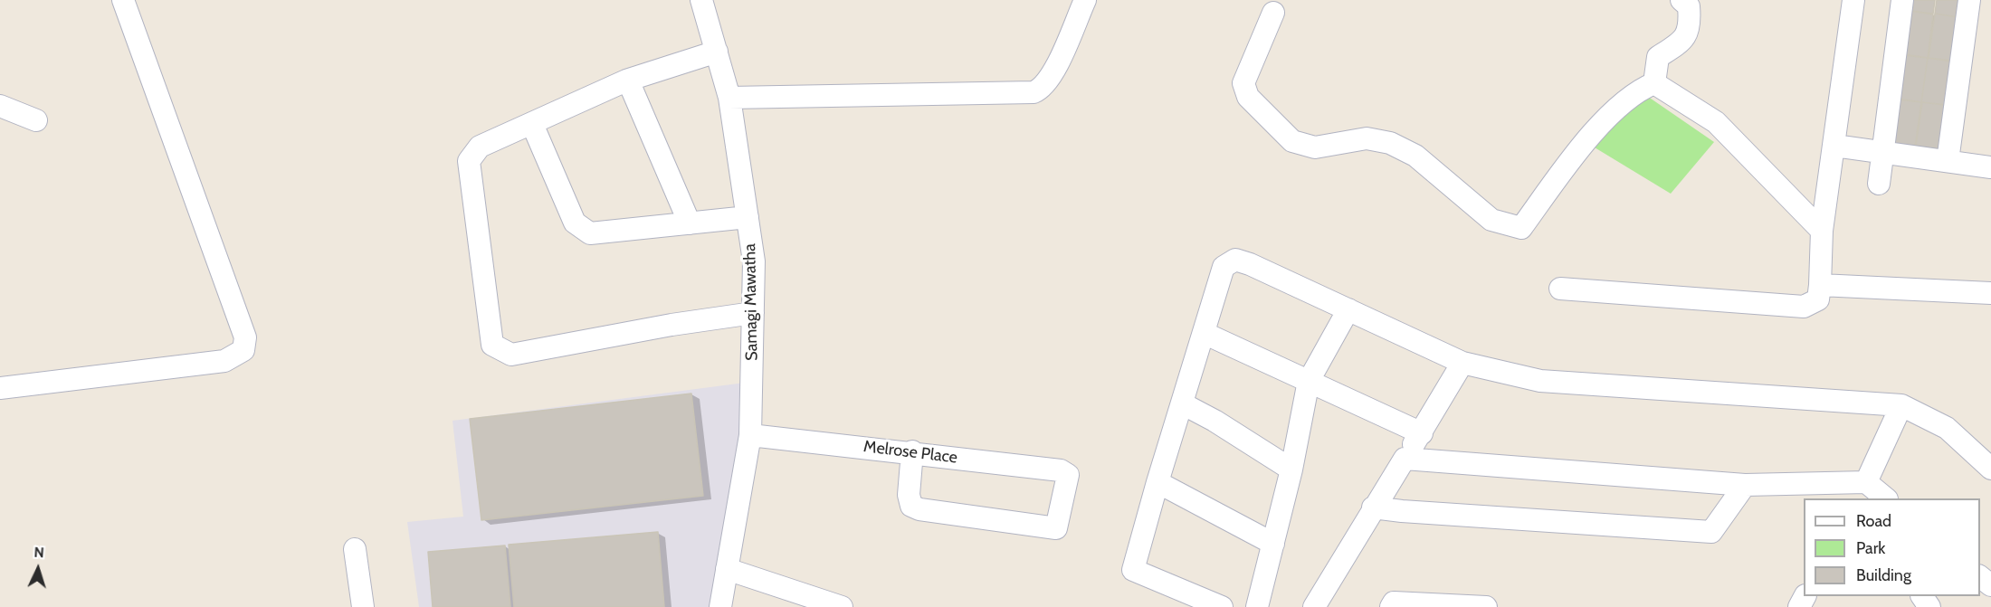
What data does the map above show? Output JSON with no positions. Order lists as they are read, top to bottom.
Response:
{
  "streets": {
    "street": ["Samagi Mawatha", "Melrose Place"]
  },
  "crossings": [
    ["Samagi Mawatha", "Melrose Place"]
  ],
  "legend": ["Road", "Park", "Building"],
  "north": "top"
}
